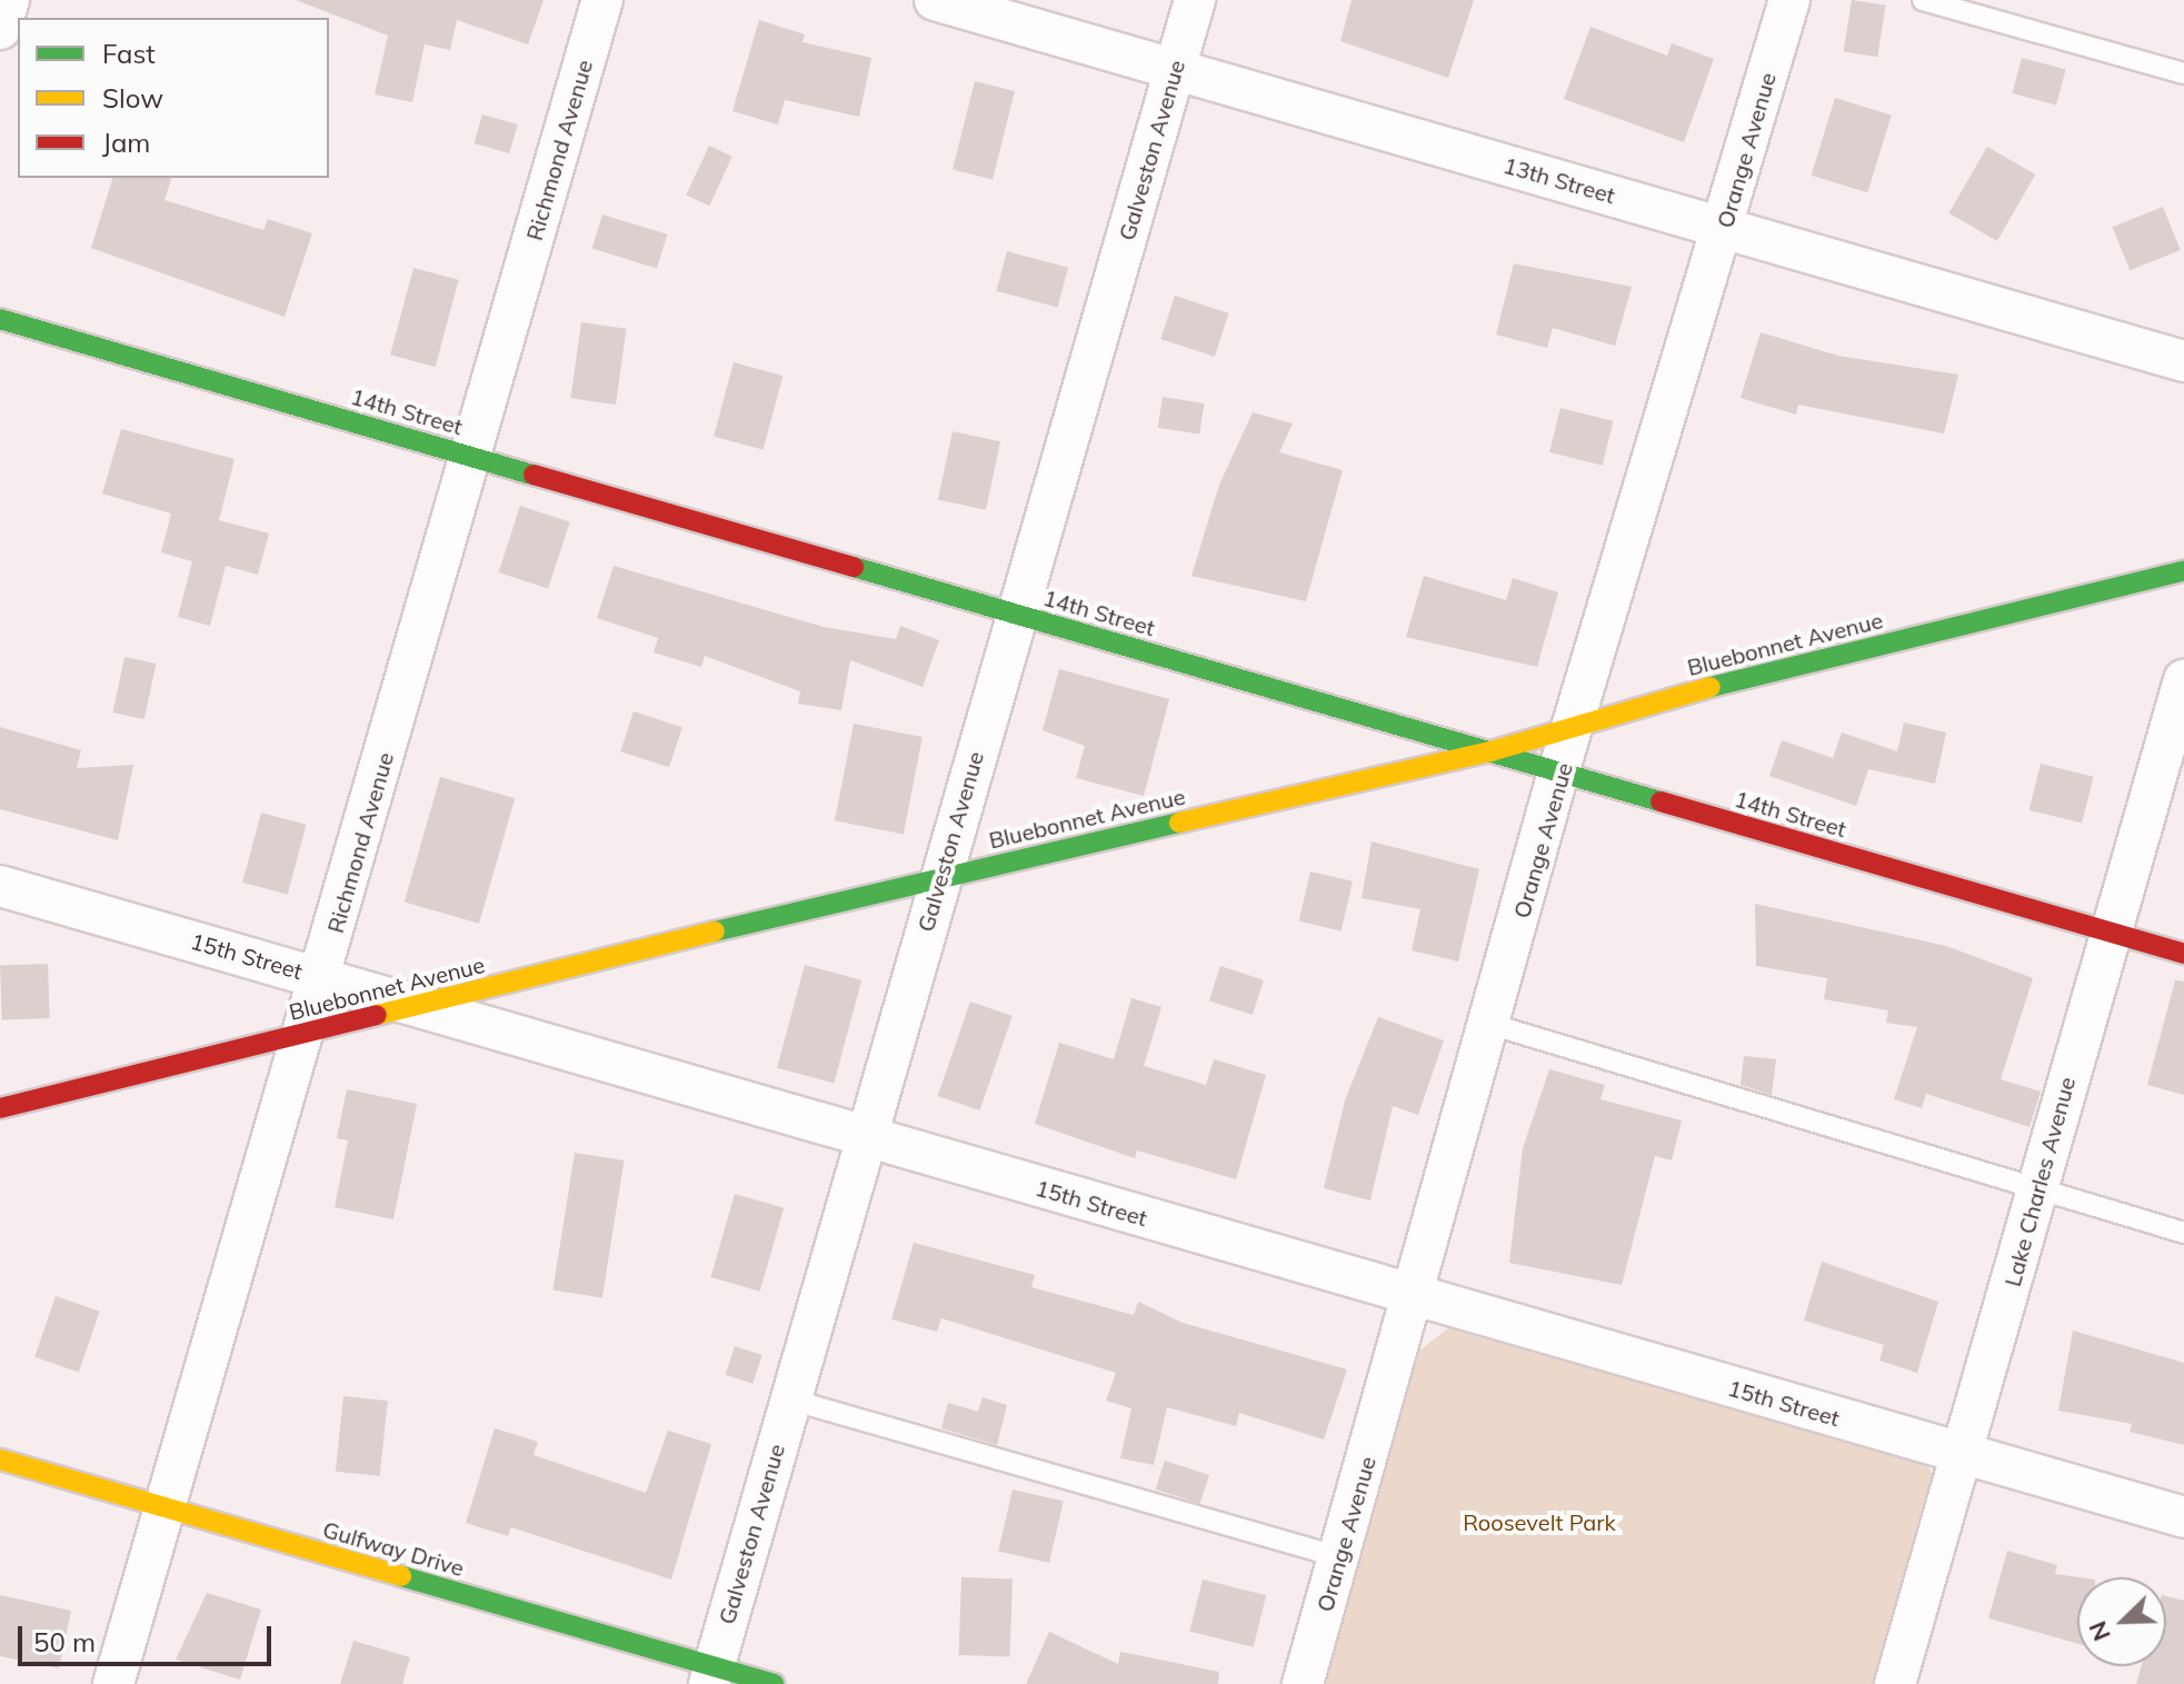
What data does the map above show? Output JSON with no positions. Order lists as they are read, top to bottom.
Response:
{
  "streets": {
    "street": [
      "Richmond Avenue",
      "Galveston Avenue",
      "Orange Avenue",
      "13th Street",
      "14th Street",
      "Bluebonnet Avenue",
      "15th Street",
      "Lake Charles Avenue",
      "Gulfway Drive"
    ]
  },
  "crossings": [
    ["Richmond Avenue", "14th Street"],
    ["Richmond Avenue", "Bluebonnet Avenue"],
    ["Richmond Avenue", "15th Street"],
    ["Richmond Avenue", "Gulfway Drive"],
    ["Galveston Avenue", "13th Street"],
    ["Galveston Avenue", "14th Street"],
    ["Galveston Avenue", "Bluebonnet Avenue"],
    ["Galveston Avenue", "15th Street"],
    ["Galveston Avenue", "Gulfway Drive"],
    ["Orange Avenue", "13th Street"],
    ["Orange Avenue", "14th Street"],
    ["Orange Avenue", "Bluebonnet Avenue"],
    ["Orange Avenue", "15th Street"],
    ["14th Street", "Bluebonnet Avenue"],
    ["14th Street", "Lake Charles Avenue"],
    ["Bluebonnet Avenue", "15th Street"],
    ["15th Street", "Lake Charles Avenue"]
  ],
  "parks": ["Roosevelt Park"],
  "legend": ["Fast", "Slow", "Jam"],
  "scale_bar": "50 m",
  "north": "bottom left"
}
